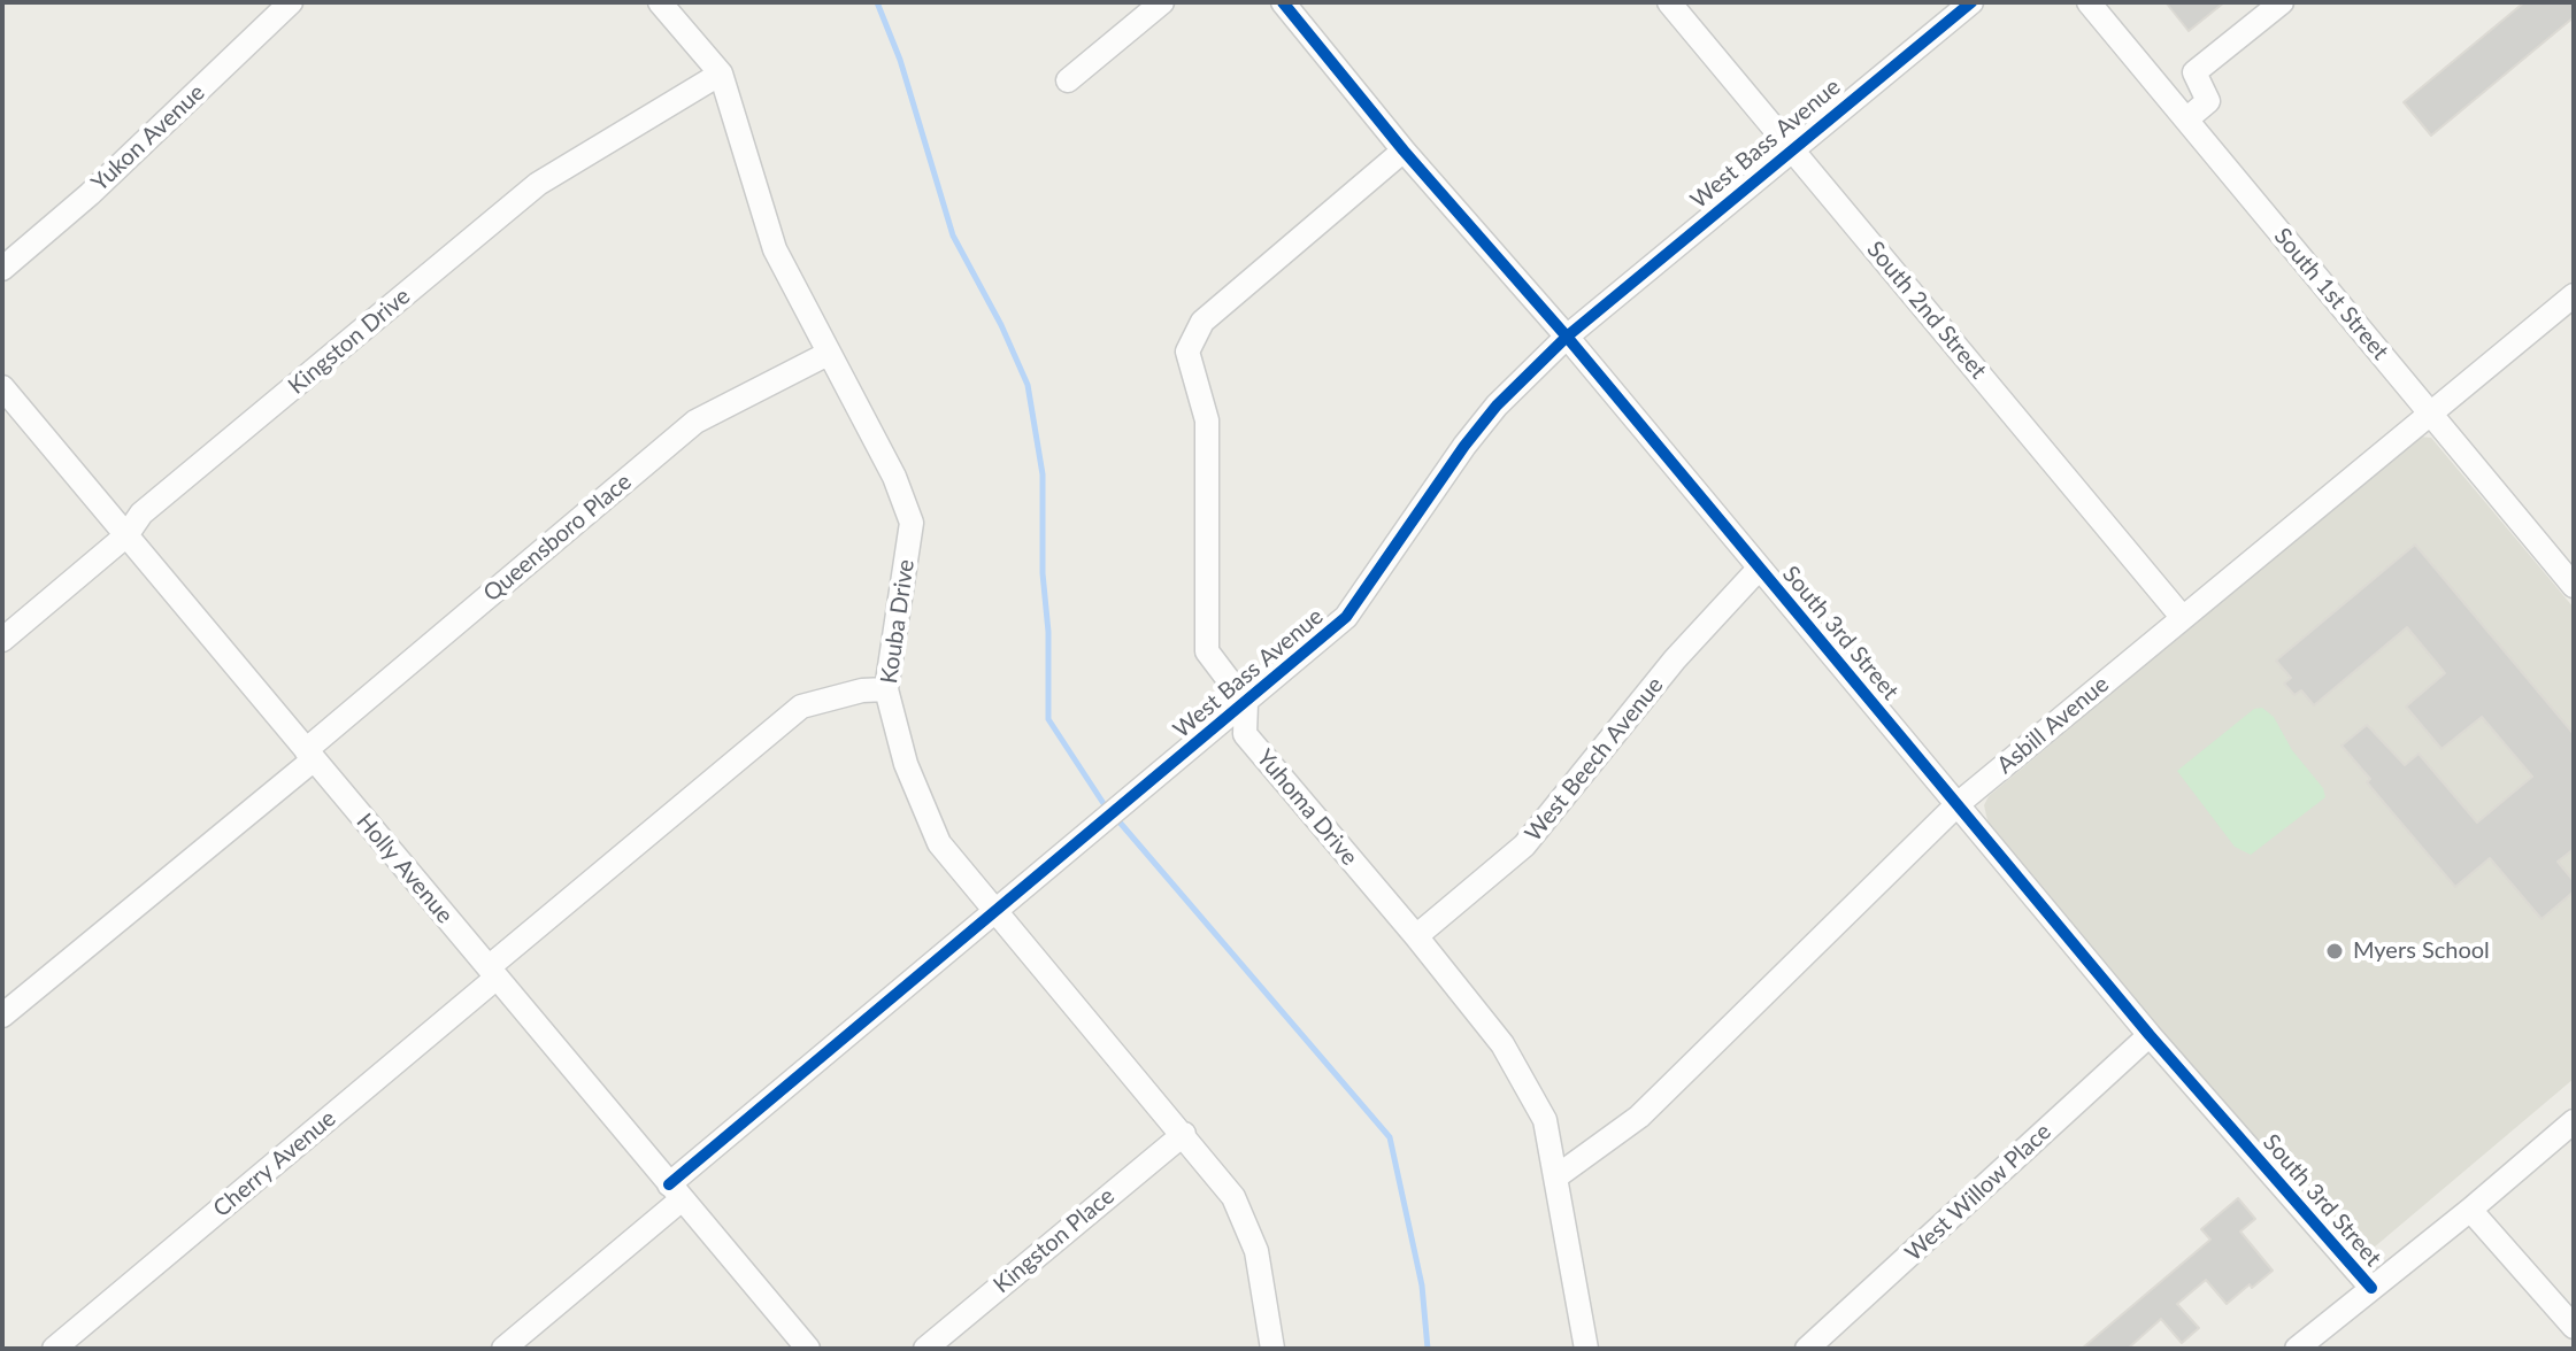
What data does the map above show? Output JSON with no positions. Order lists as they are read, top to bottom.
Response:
{
  "streets": {
    "street": [
      "Yukon Avenue",
      "West Bass Avenue",
      "South 1st Street",
      "South 2nd Street",
      "Kingston Drive",
      "Queensboro Place",
      "Kouba Drive",
      "South 3rd Street",
      "Asbill Avenue",
      "West Beech Avenue",
      "Yuhoma Drive",
      "Holly Avenue",
      "Cherry Avenue",
      "West Willow Place",
      "Kingston Place"
    ]
  },
  "crossings": [
    ["West Bass Avenue", "South 2nd Street"],
    ["West Bass Avenue", "Kouba Drive"],
    ["West Bass Avenue", "South 3rd Street"],
    ["West Bass Avenue", "Yuhoma Drive"],
    ["West Bass Avenue", "Holly Avenue"],
    ["South 1st Street", "Asbill Avenue"],
    ["South 2nd Street", "Asbill Avenue"],
    ["Kingston Drive", "Kouba Drive"],
    ["Kingston Drive", "Holly Avenue"],
    ["Queensboro Place", "Kouba Drive"],
    ["Queensboro Place", "Holly Avenue"],
    ["Kouba Drive", "Cherry Avenue"],
    ["Kouba Drive", "Kingston Place"],
    ["South 3rd Street", "Asbill Avenue"],
    ["South 3rd Street", "West Beech Avenue"],
    ["South 3rd Street", "Yuhoma Drive"],
    ["South 3rd Street", "West Willow Place"],
    ["Asbill Avenue", "Yuhoma Drive"],
    ["West Beech Avenue", "Yuhoma Drive"],
    ["Holly Avenue", "Cherry Avenue"]
  ],
  "places": ["Myers School"]
}
